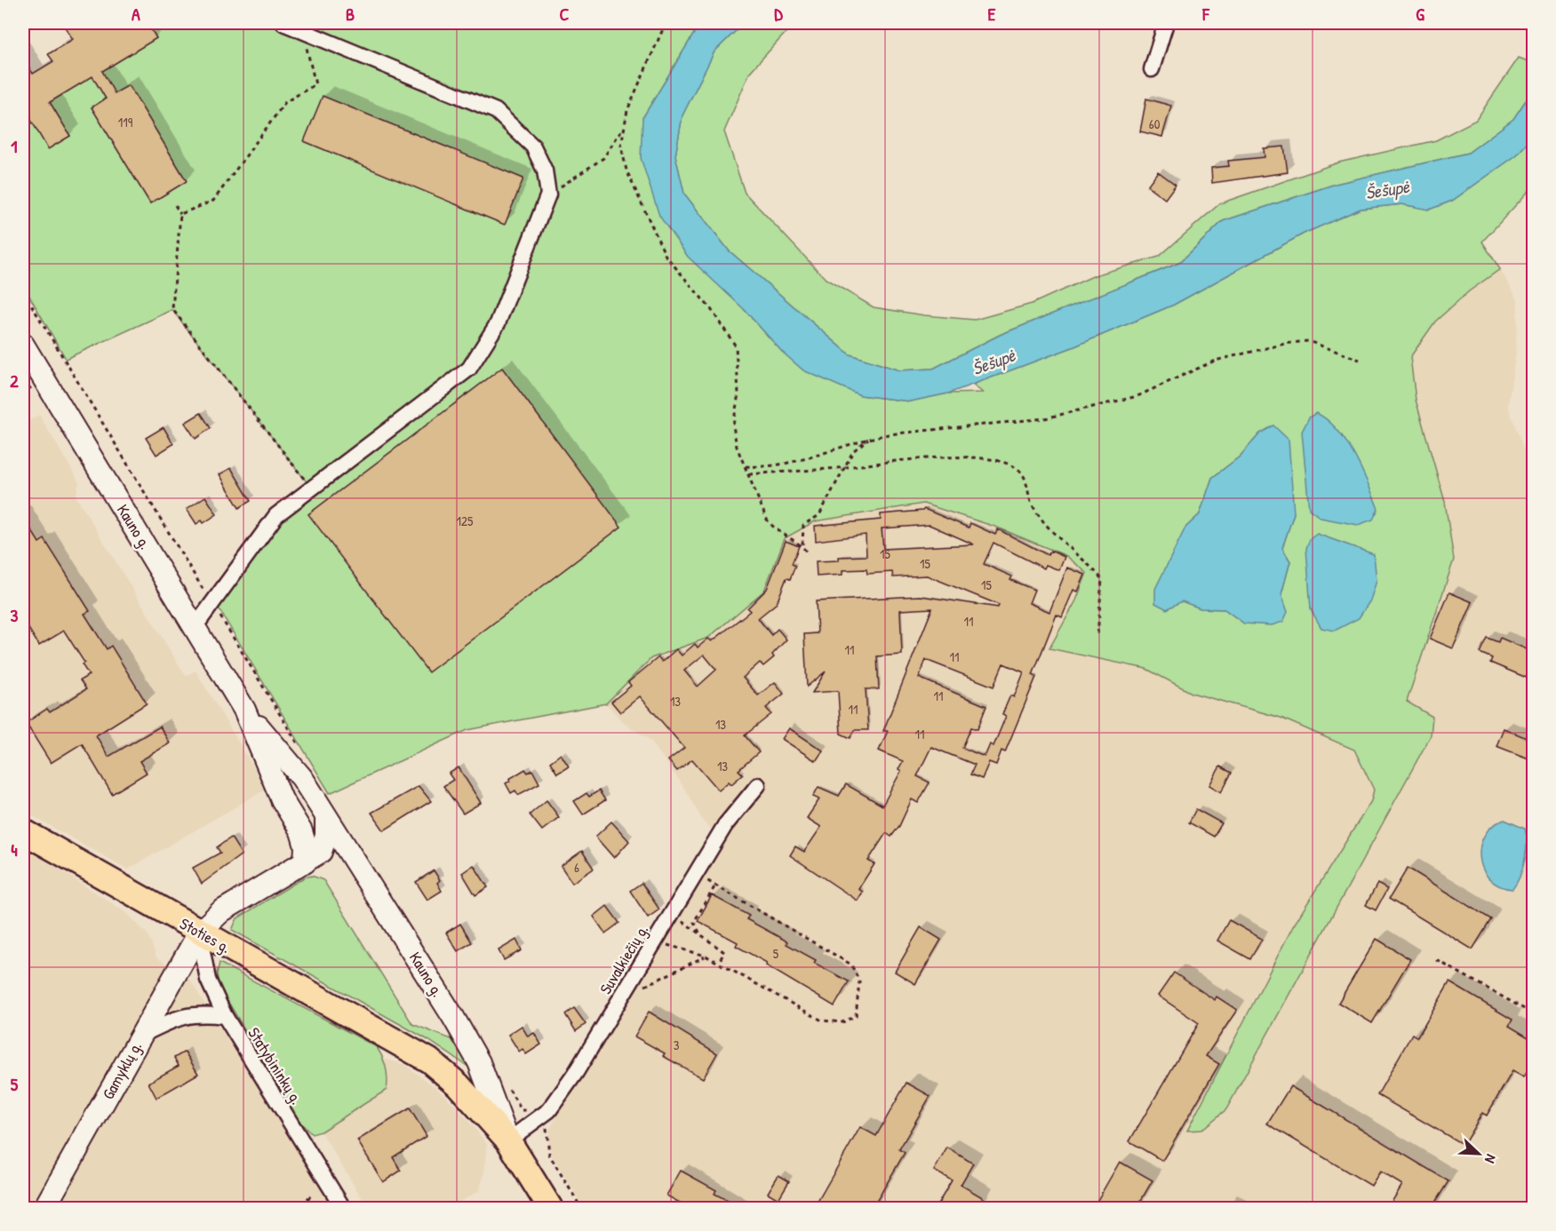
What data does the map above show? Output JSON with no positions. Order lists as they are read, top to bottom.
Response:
{
  "streets": {
    "main road": ["Kauno g.", "Stoties g.", "Gamyklų g."],
    "street": ["Suvalkiečių g.", "Statybininkų g."]
  },
  "crossings": [
    ["Kauno g.", "Stoties g."],
    ["Kauno g.", "Suvalkiečių g."],
    ["Stoties g.", "Statybininkų g."],
    ["Stoties g.", "Gamyklų g."],
    ["Statybininkų g.", "Gamyklų g."]
  ],
  "water": ["Šešupė"],
  "house_numbers": [
    "119",
    "60",
    "125",
    "15",
    "15",
    "15",
    "11",
    "11",
    "11",
    "11",
    "13",
    "11",
    "13",
    "11",
    "13",
    "6",
    "5",
    "3"
  ],
  "north": "bottom right",
  "grid": {
    "columns": [
      "A",
      "B",
      "C",
      "D",
      "E",
      "F",
      "G"
    ],
    "rows": [
      "1",
      "2",
      "3",
      "4",
      "5"
    ]
  }
}
